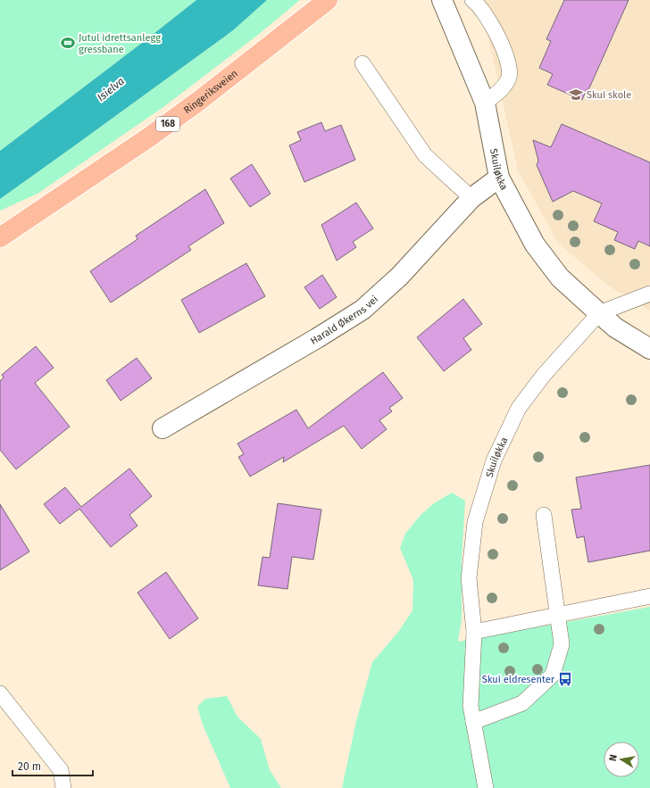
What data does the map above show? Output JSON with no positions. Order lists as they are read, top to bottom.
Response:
{
  "streets": {
    "main road": ["Ringeriksveien", "168"],
    "street": ["Skuiløkka", "Harald Økerns vei"]
  },
  "crossings": [
    ["Skuiløkka", "Harald Økerns vei"]
  ],
  "water": ["Isielva"],
  "places": {
    "sports": ["Jutul idrettsanlegg gressbane"],
    "school or university": ["Skui skole"],
    "bus stop": ["Skui eldresenter"]
  },
  "scale_bar": "20 m",
  "north": "left"
}
